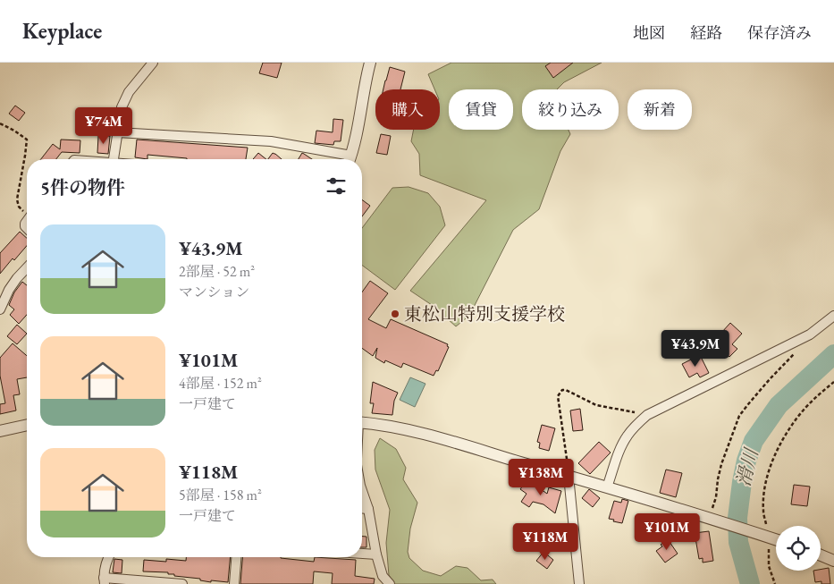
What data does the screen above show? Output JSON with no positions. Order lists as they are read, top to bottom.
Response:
{
  "water": ["滑川"],
  "places": ["東松山特別支援学校"],
  "page": {
    "header": "Keyplace",
    "nav": ["地図", "経路", "保存済み"],
    "chip": [
      "購入",
      "賃貸",
      "絞り込み",
      "新着"
    ],
    "price": [
      "¥74M",
      "¥43.9M",
      "¥138M",
      "¥101M",
      "¥118M"
    ],
    "heading": "5件の物件",
    "list": [
      {
        "name": "¥43.9M",
        "note": "2部屋 · 52 m² · マンション"
      },
      {
        "name": "¥101M",
        "note": "4部屋 · 152 m² · 一戸建て"
      },
      {
        "name": "¥118M",
        "note": "5部屋 · 158 m² · 一戸建て"
      }
    ]
  }
}
